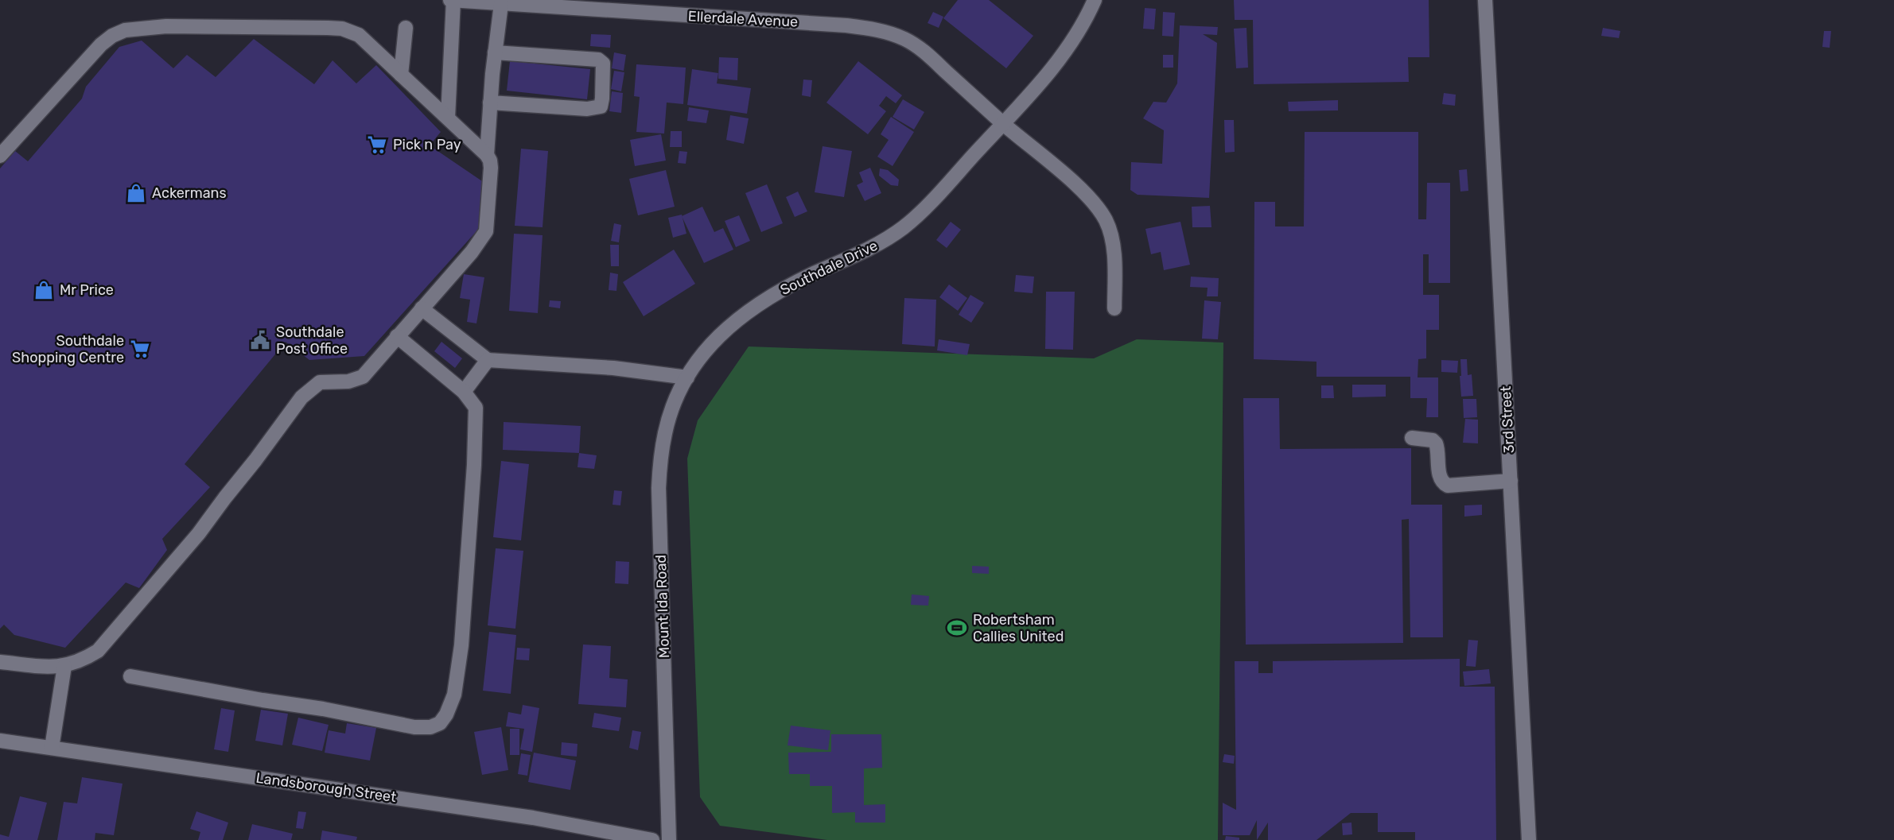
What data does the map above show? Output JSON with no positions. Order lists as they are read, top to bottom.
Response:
{
  "streets": {
    "street": [
      "Ellerdale Avenue",
      "Southdale Drive",
      "3rd Street",
      "Mount Ida Road",
      "Landsborough Street"
    ]
  },
  "crossings": [
    ["Ellerdale Avenue", "Southdale Drive"],
    ["Southdale Drive", "Mount Ida Road"]
  ],
  "places": {
    "supermarket": ["Pick n Pay", "Southdale Shopping Centre"],
    "shop": ["Ackermans", "Mr Price"],
    "public building": ["Southdale Post Office"],
    "sports": ["Robertsham Callies United"]
  }
}
